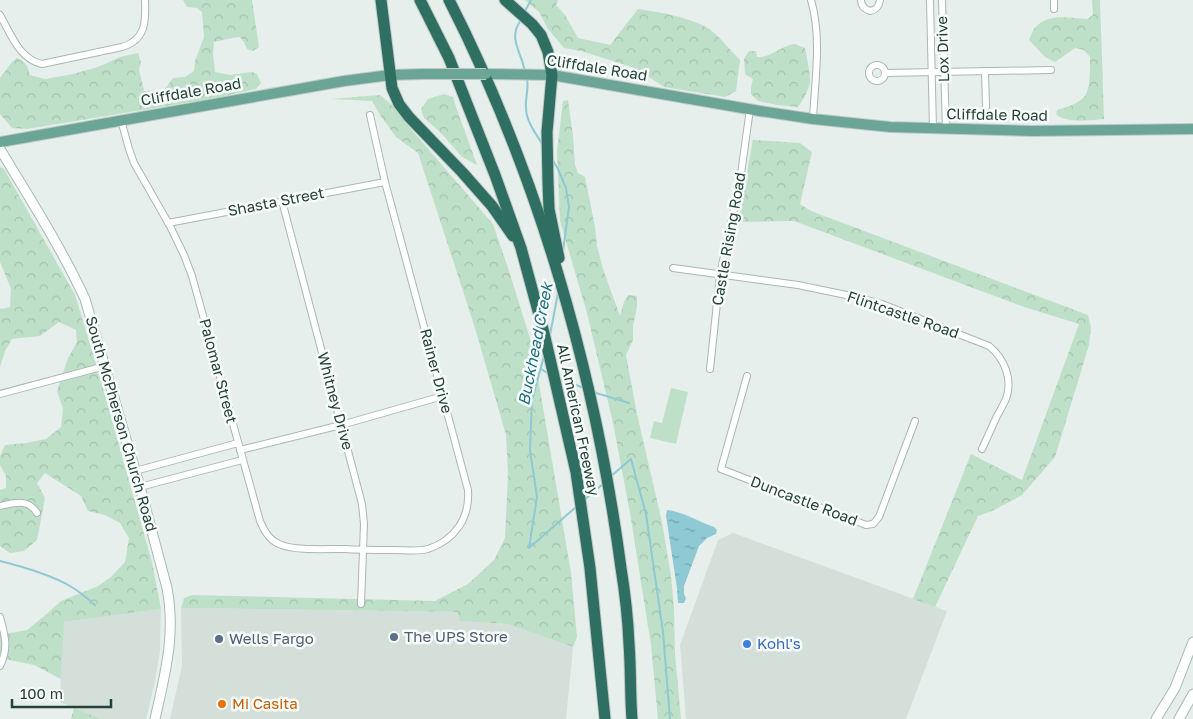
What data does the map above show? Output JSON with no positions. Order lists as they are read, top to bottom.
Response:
{
  "streets": {
    "highway": ["All American Freeway"],
    "main road": ["Cliffdale Road", "South McPherson Church Road"],
    "street": [
      "Lox Drive",
      "Shasta Street",
      "Castle Rising Road",
      "Flintcastle Road",
      "Palomar Street",
      "Rainer Drive",
      "Whitney Drive",
      "Duncastle Road"
    ]
  },
  "crossings": [
    ["Lox Drive", "Cliffdale Road"],
    ["Cliffdale Road", "Castle Rising Road"],
    ["Cliffdale Road", "Palomar Street"],
    ["Shasta Street", "Palomar Street"],
    ["Shasta Street", "Rainer Drive"],
    ["Shasta Street", "Whitney Drive"],
    ["Castle Rising Road", "Flintcastle Road"],
    ["Palomar Street", "Rainer Drive"],
    ["Palomar Street", "Whitney Drive"],
    ["Rainer Drive", "Whitney Drive"]
  ],
  "water": ["Buckhead Creek"],
  "places": [
    "The UPS Store",
    "Wells Fargo",
    "Kohl's",
    "Mi Casita"
  ],
  "scale_bar": "100 m"
}
